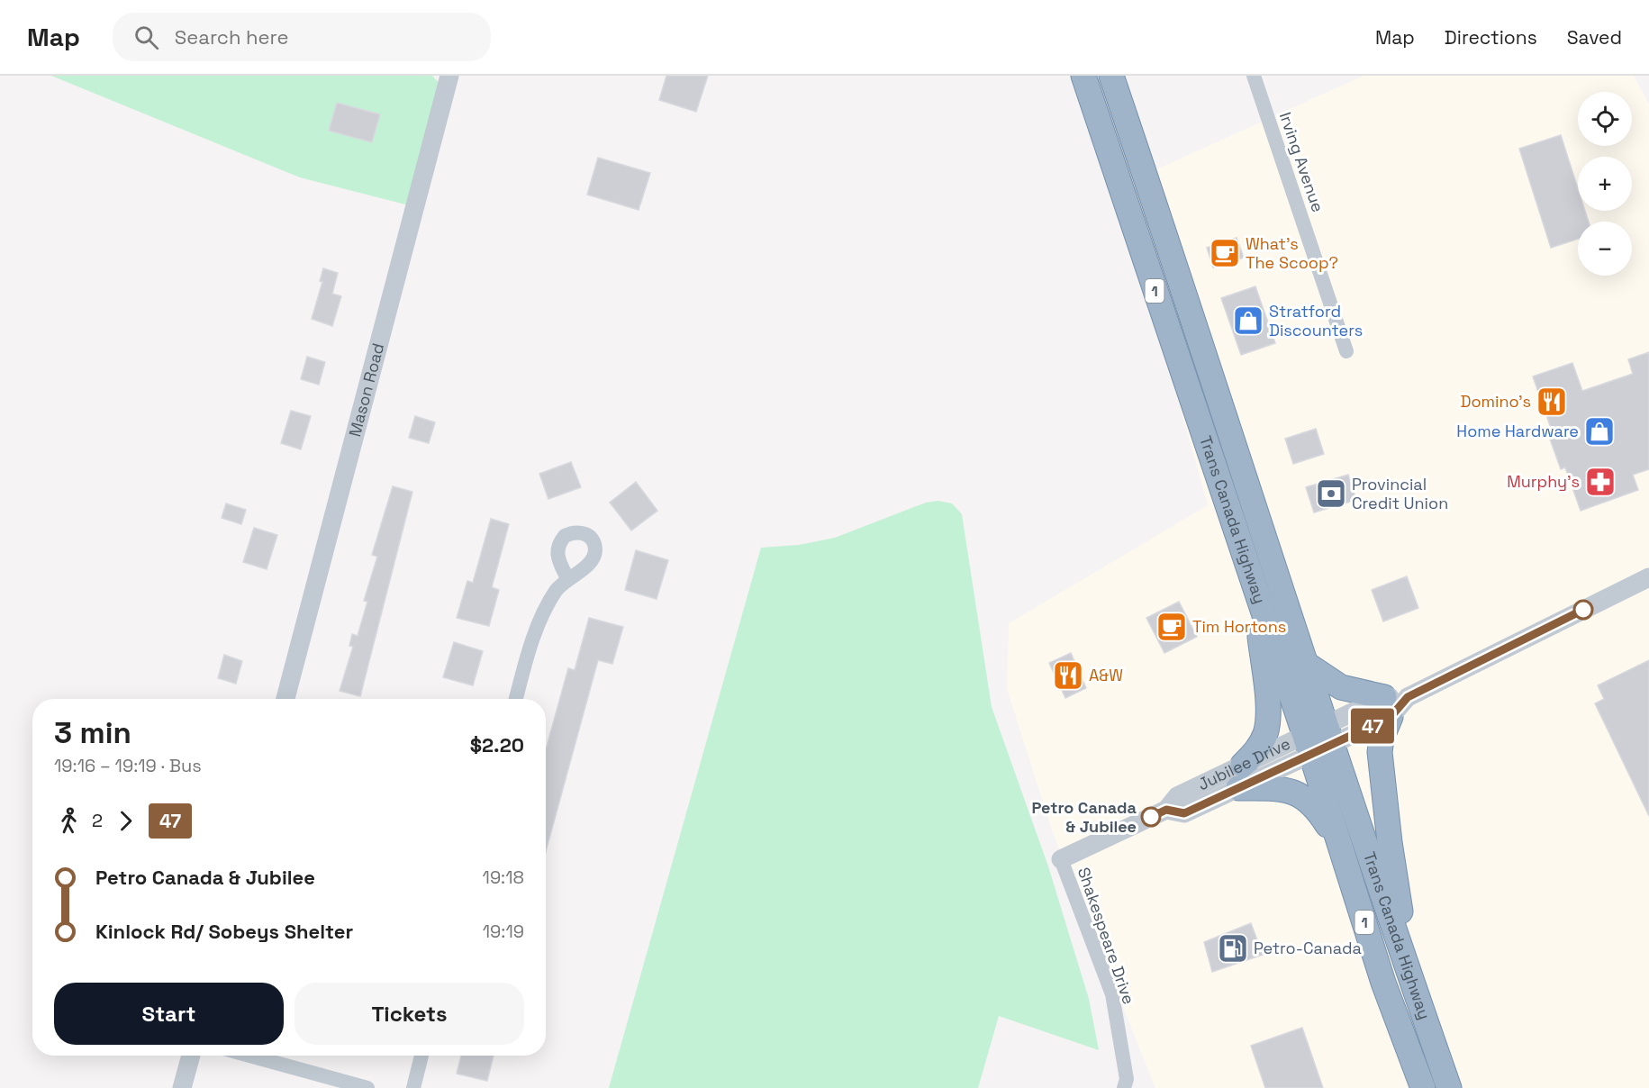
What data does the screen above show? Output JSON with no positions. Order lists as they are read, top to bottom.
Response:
{
  "streets": {
    "highway": ["1", "Trans Canada Highway"],
    "street": [
      "Irving Avenue",
      "Mason Road",
      "Jubilee Drive",
      "Shakespeare Drive"
    ]
  },
  "crossings": [
    ["Trans Canada Highway", "Jubilee Drive"],
    ["Jubilee Drive", "Shakespeare Drive"]
  ],
  "places": {
    "cafe": ["What's The Scoop?", "Tim Hortons"],
    "shop": ["Stratford Discounters", "Home Hardware"],
    "restaurant": ["Domino's", "A&W"],
    "pharmacy": ["Murphy’s"],
    "bank": ["Provincial Credit Union"],
    "other": ["Petro Canada & Jubilee"],
    "fuel station": ["Petro-Canada"]
  },
  "lines": ["bus line 47"],
  "page": {
    "header": "Map",
    "search": "Search here",
    "nav": ["Map", "Directions", "Saved"],
    "on_map": "47",
    "map_buttons": ["+", "−"],
    "heading": ["3 min", "19:16 – 19:19 · Bus", "$2.20"],
    "legs": ["2", "47"],
    "list": [
      {
        "name": "Petro Canada & Jubilee",
        "value": "19:18"
      },
      {
        "name": "Kinlock Rd/ Sobeys Shelter",
        "value": "19:19"
      }
    ],
    "buttons": ["Start", "Tickets"]
  }
}
